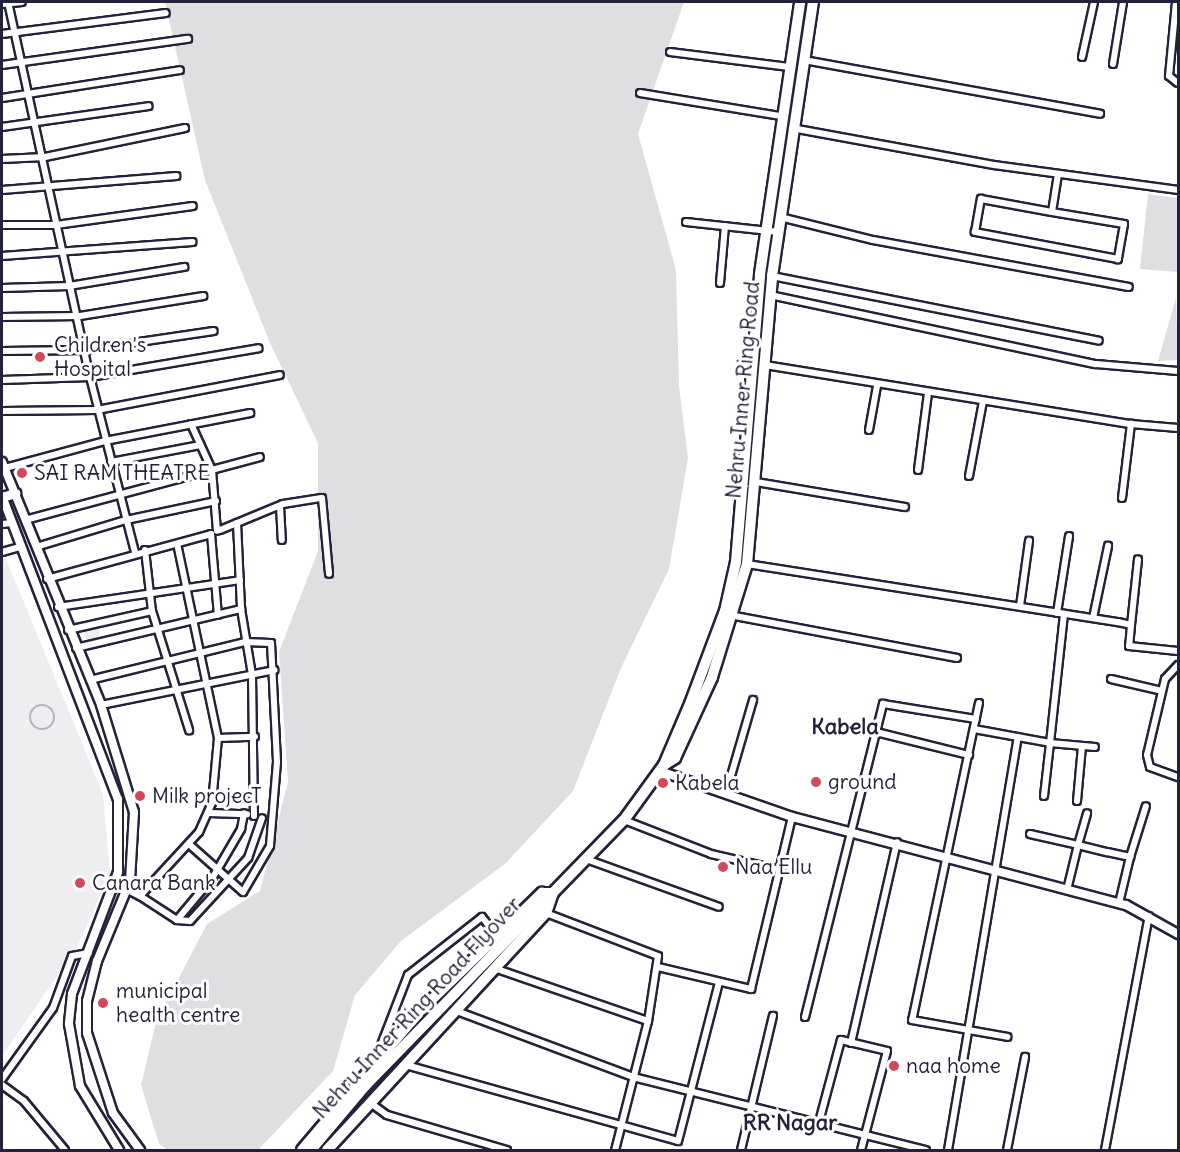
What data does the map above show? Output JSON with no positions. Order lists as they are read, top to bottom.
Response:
{
  "streets": {
    "main road": ["Nehru Inner Ring Road", "Nehru Inner Ring Road Flyover"]
  },
  "districts": ["Kabela", "RR Nagar"],
  "places": [
    "Children's Hospital",
    "SAI RAM THEATRE",
    "ground",
    "Kabela",
    "Milk projecT",
    "Naa Ellu",
    "Canara Bank",
    "municipal health centre",
    "naa home"
  ]
}
